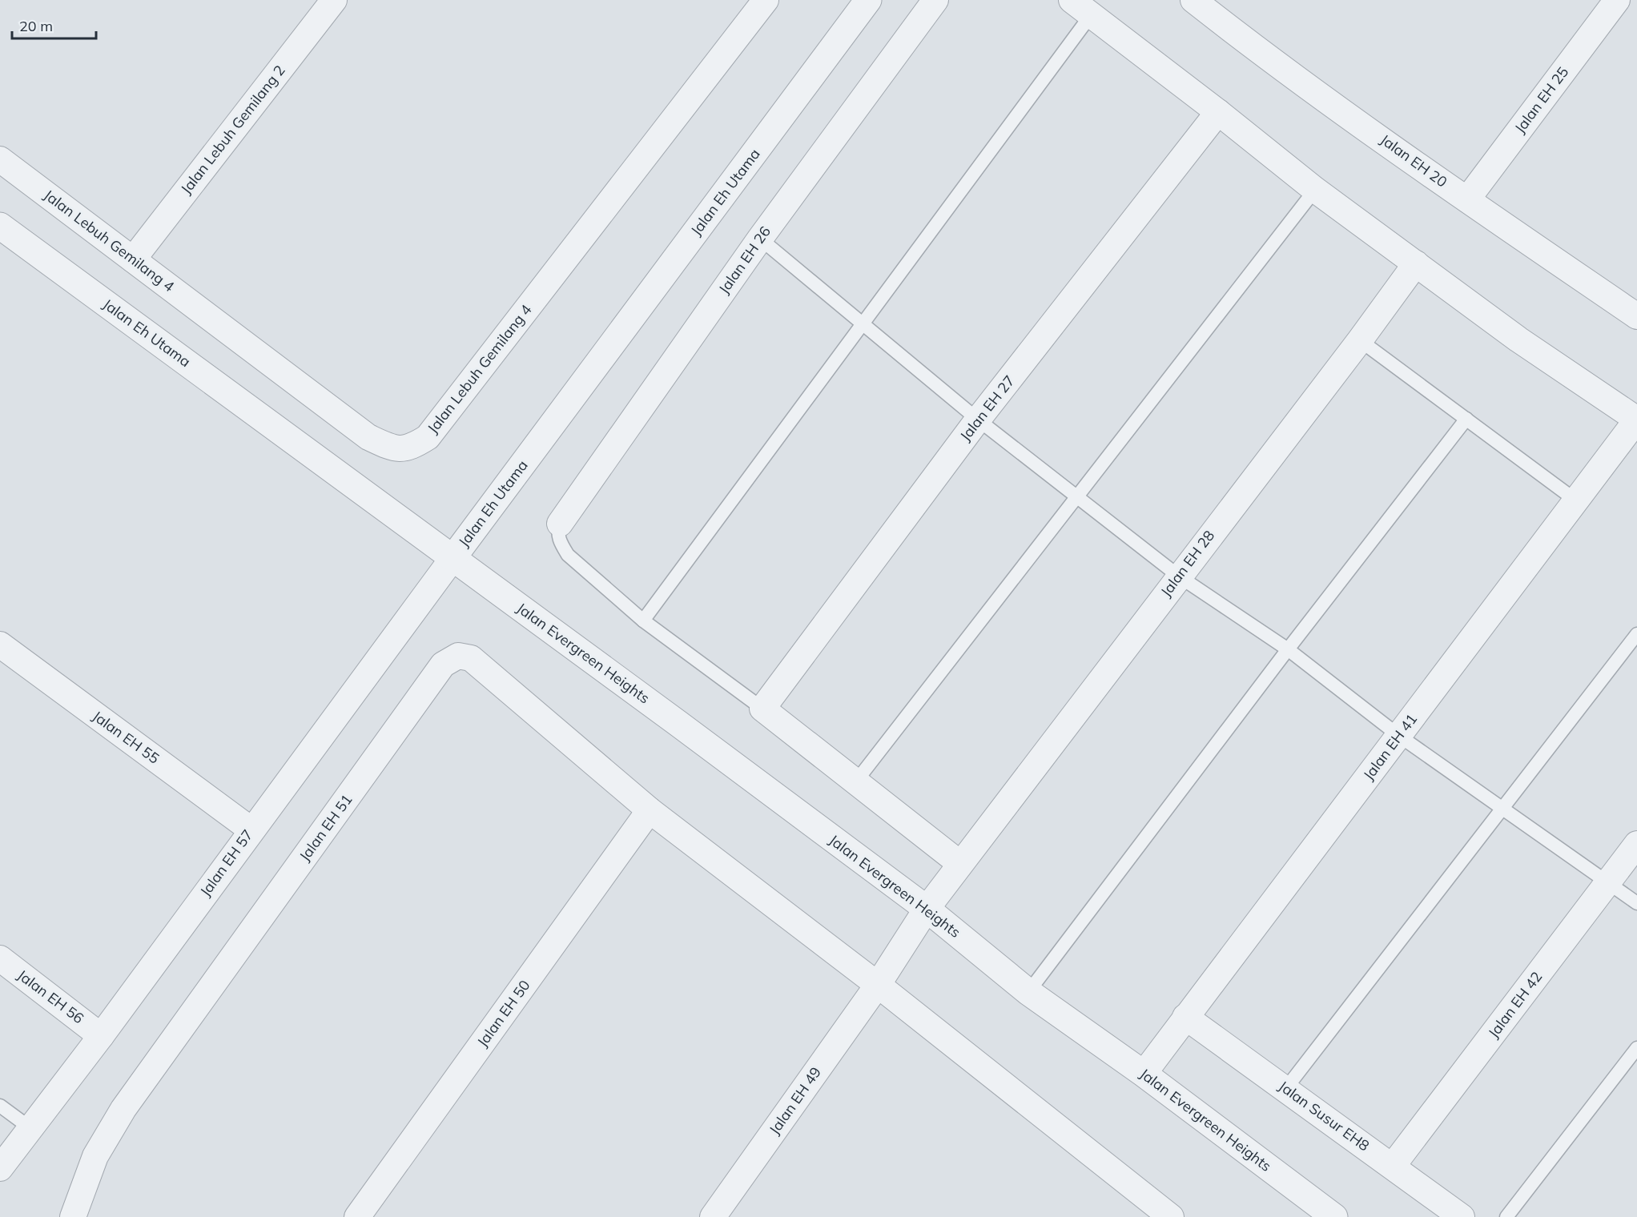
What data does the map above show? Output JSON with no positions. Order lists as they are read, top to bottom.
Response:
{
  "streets": {
    "street": [
      "Jalan EH 25",
      "Jalan Lebuh Gemilang 2",
      "Jalan EH 20",
      "Jalan Eh Utama",
      "Jalan Lebuh Gemilang 4",
      "Jalan EH 26",
      "Jalan EH 27",
      "Jalan EH 28",
      "Jalan Evergreen Heights",
      "Jalan EH 55",
      "Jalan EH 41",
      "Jalan EH 51",
      "Jalan EH 57",
      "Jalan EH 56",
      "Jalan EH 42",
      "Jalan EH 50",
      "Jalan EH 49",
      "Jalan Susur EH8"
    ]
  },
  "crossings": [
    ["Jalan EH 25", "Jalan EH 20"],
    ["Jalan Lebuh Gemilang 2", "Jalan Lebuh Gemilang 4"],
    ["Jalan Eh Utama", "Jalan Evergreen Heights"],
    ["Jalan Eh Utama", "Jalan EH 57"],
    ["Jalan EH 28", "Jalan Evergreen Heights"],
    ["Jalan EH 28", "Jalan EH 49"],
    ["Jalan Evergreen Heights", "Jalan EH 41"],
    ["Jalan Evergreen Heights", "Jalan EH 57"],
    ["Jalan Evergreen Heights", "Jalan EH 49"],
    ["Jalan EH 55", "Jalan EH 57"],
    ["Jalan EH 41", "Jalan Susur EH8"],
    ["Jalan EH 51", "Jalan EH 50"],
    ["Jalan EH 51", "Jalan EH 49"],
    ["Jalan EH 57", "Jalan EH 56"],
    ["Jalan EH 42", "Jalan Susur EH8"]
  ],
  "scale_bar": "20 m"
}
